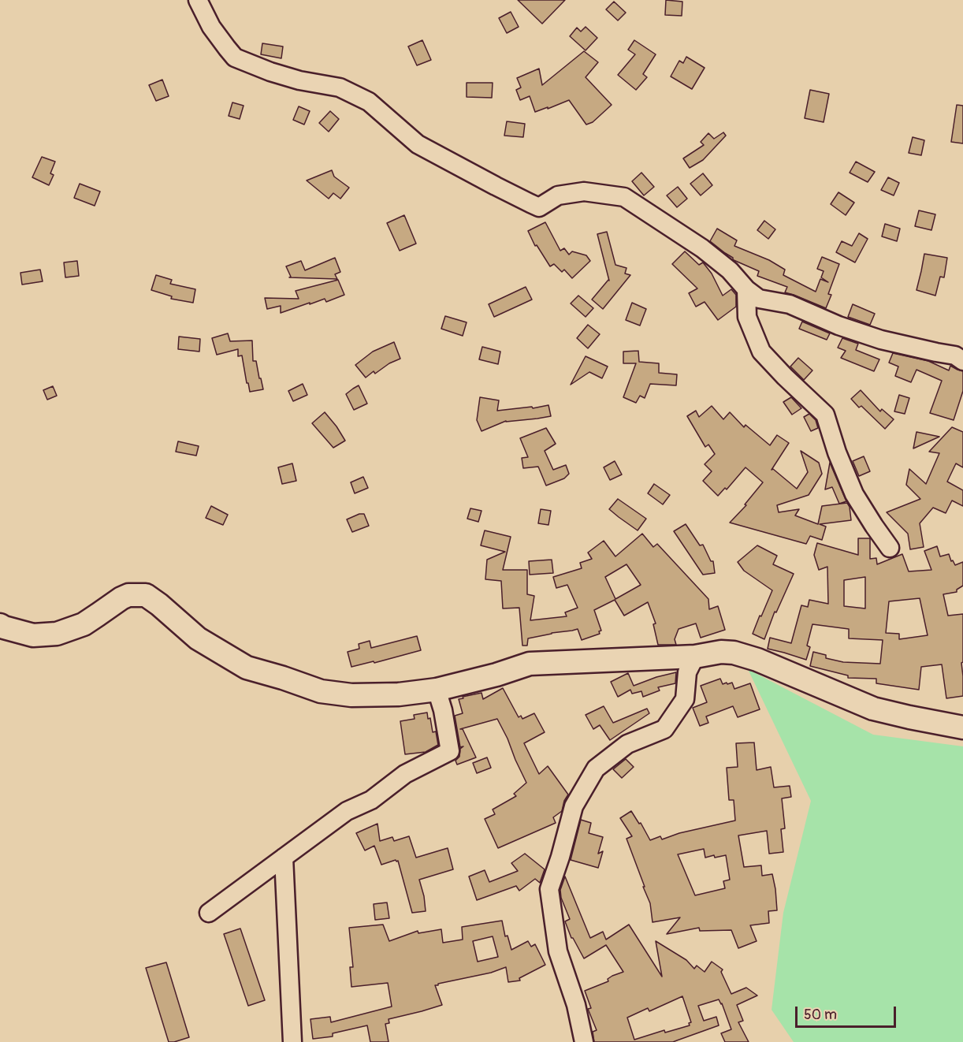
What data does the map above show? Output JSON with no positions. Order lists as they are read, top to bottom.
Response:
{
  "scale_bar": "50 m"
}
